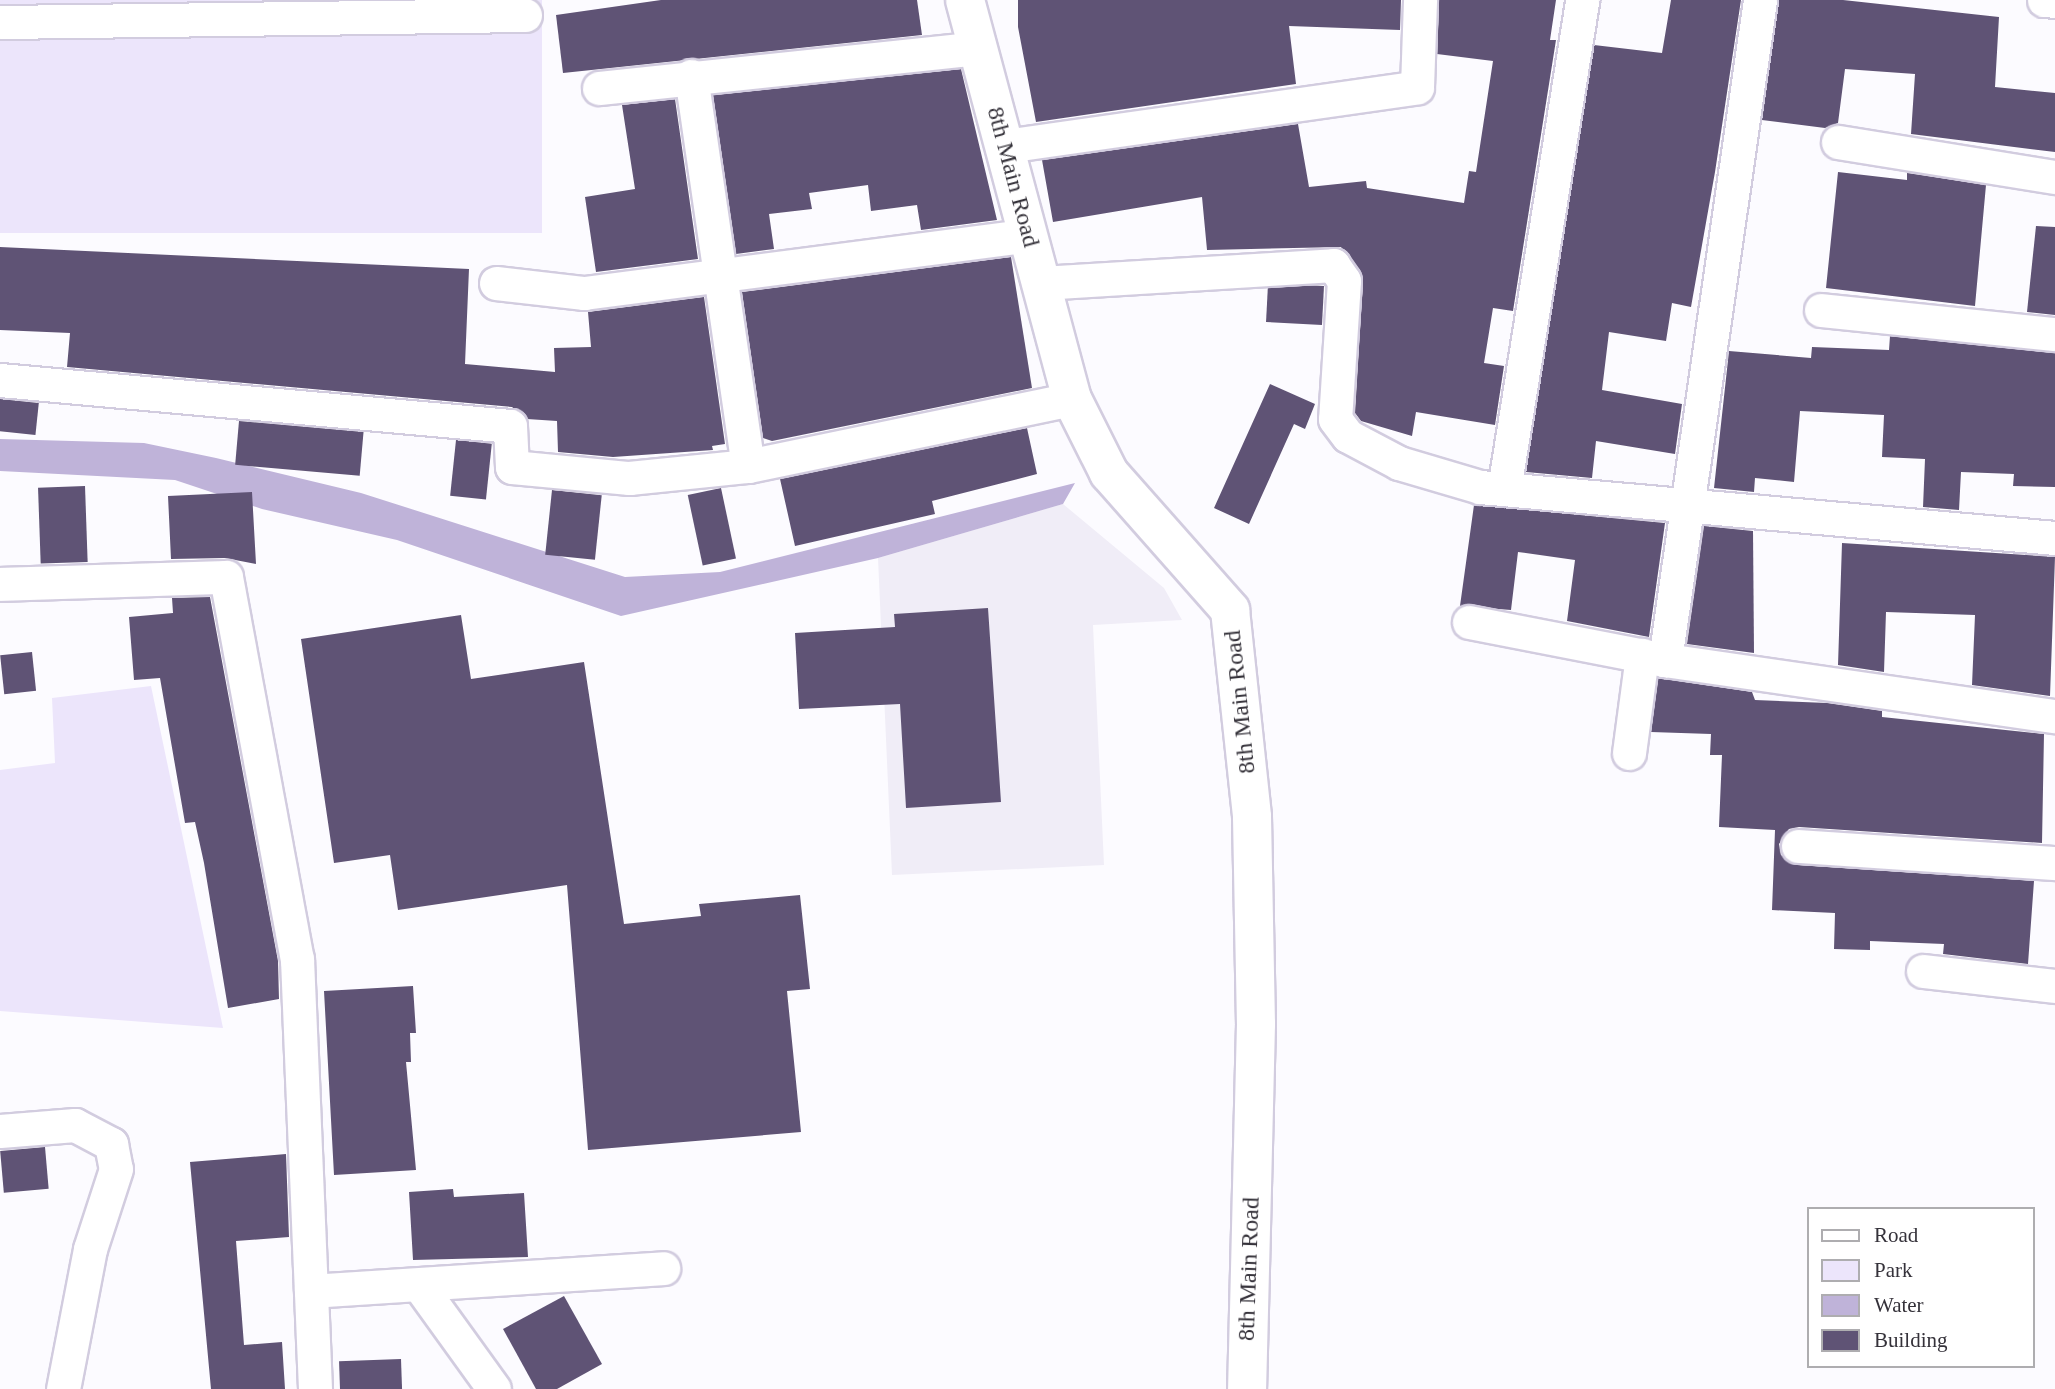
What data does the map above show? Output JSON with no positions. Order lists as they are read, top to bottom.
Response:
{
  "streets": {
    "street": ["8th Main Road"]
  },
  "legend": [
    "Road",
    "Park",
    "Water",
    "Building"
  ]
}
